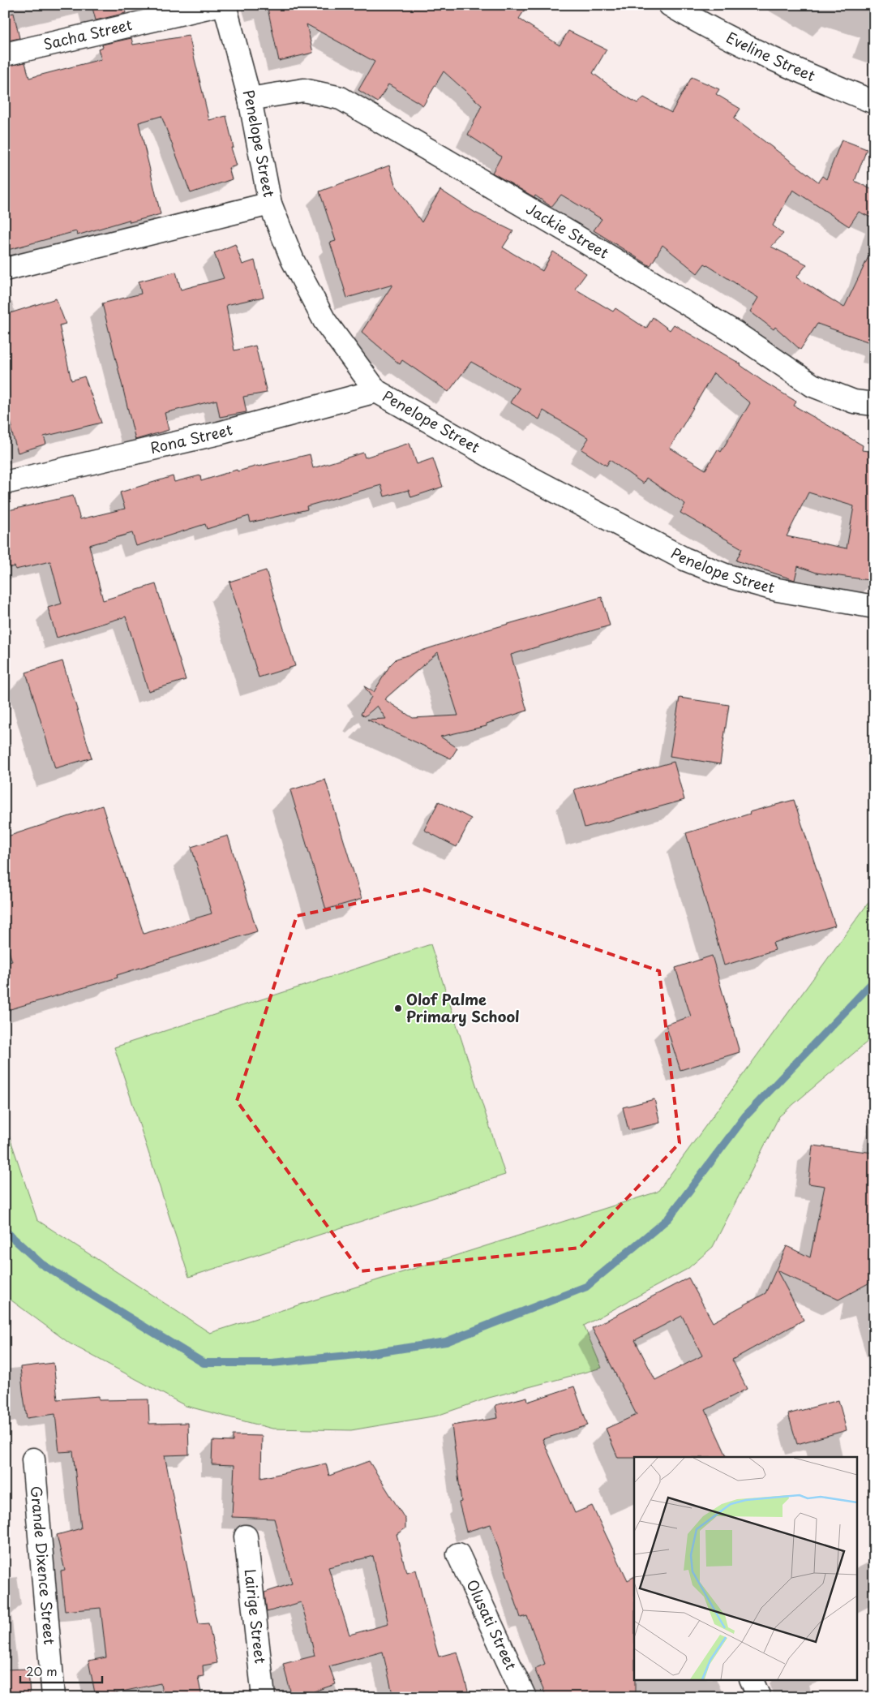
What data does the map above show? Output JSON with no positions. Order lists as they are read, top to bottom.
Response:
{
  "streets": {
    "street": [
      "Sacha Street",
      "Eveline Street",
      "Penelope Street",
      "Jackie Street",
      "Rona Street",
      "Grande Dixence Street",
      "Lairige Street",
      "Olusati Street"
    ]
  },
  "crossings": [
    ["Penelope Street", "Jackie Street"],
    ["Penelope Street", "Rona Street"]
  ],
  "places": ["Olof Palme Primary School"],
  "scale_bar": "20 m"
}
